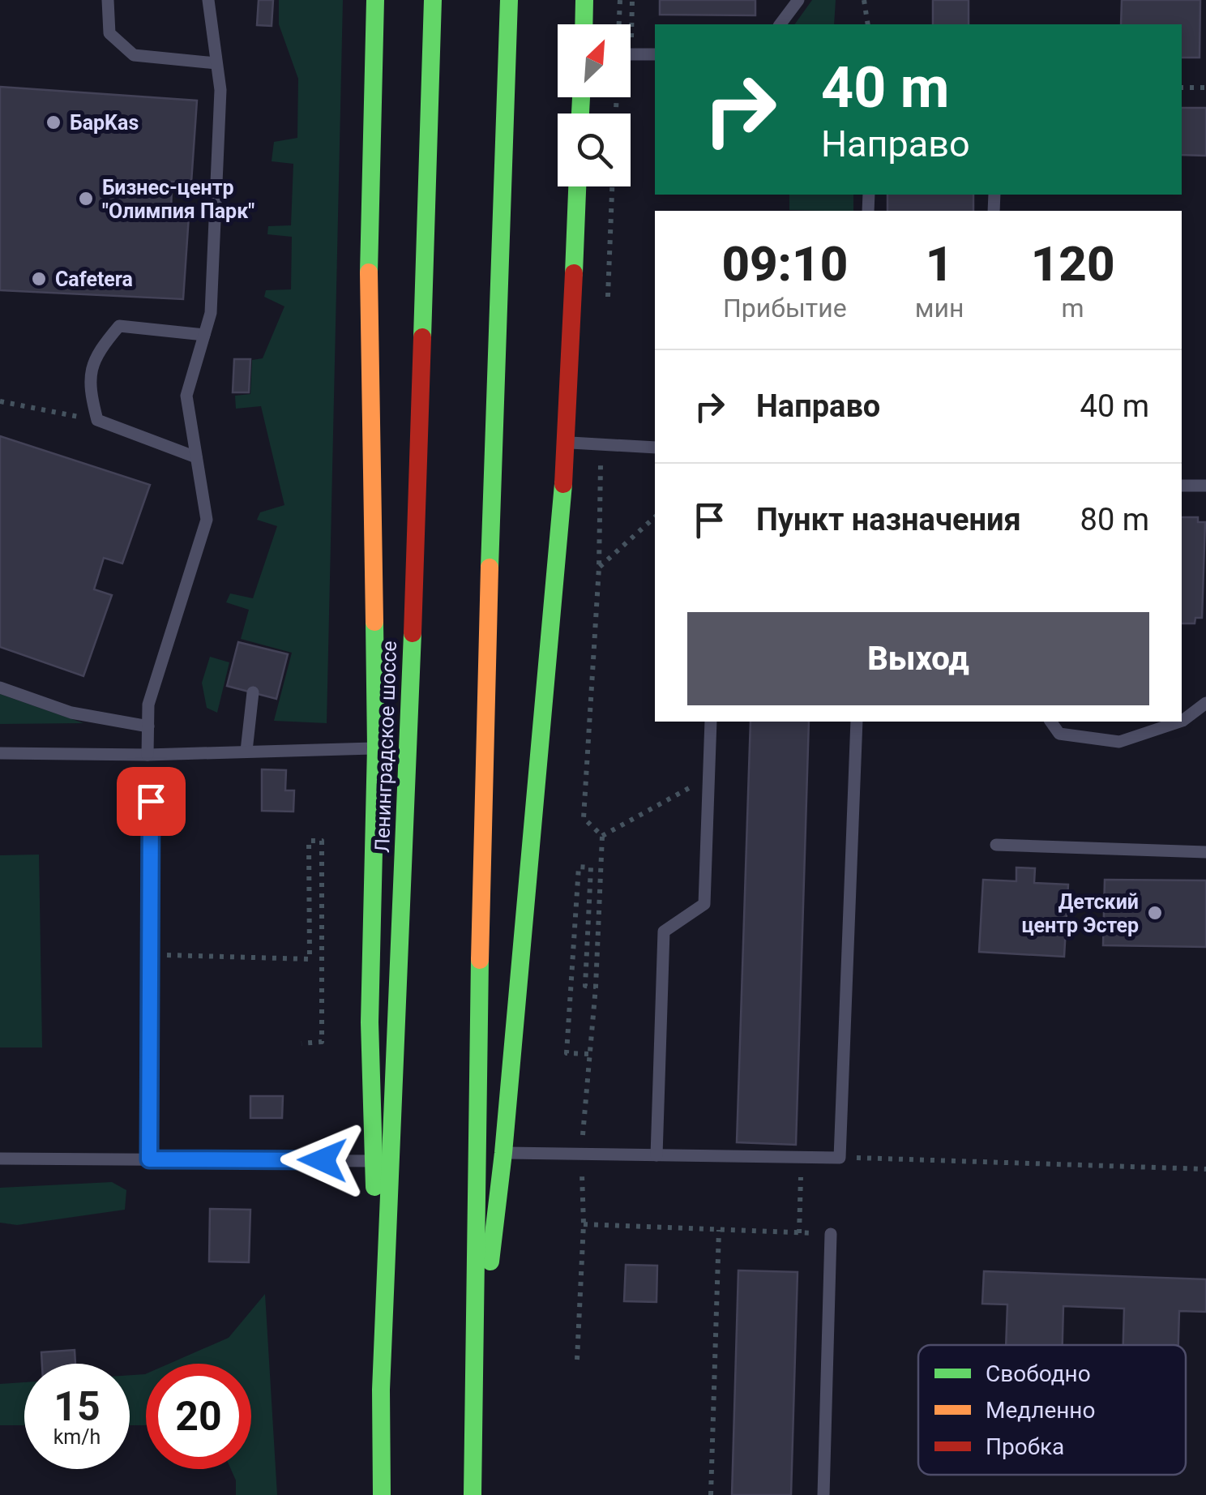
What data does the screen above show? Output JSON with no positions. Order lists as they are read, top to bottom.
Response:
{
  "streets": {
    "main road": ["Ленинградское шоссе"]
  },
  "places": [
    "БарKas",
    "Бизнес-центр \"Олимпия Парк\"",
    "Cafetera",
    "Детский центр Эстер"
  ],
  "legend": ["Свободно", "Медленно", "Пробка"],
  "north": "top right",
  "page": {
    "turn": ["40 m", "Направо"],
    "eta": [
      "09:10",
      "Прибытие",
      "1",
      "мин",
      "120",
      "m"
    ],
    "list": [
      {
        "name": "Направо",
        "value": "40 m"
      },
      {
        "name": "Пункт назначения",
        "value": "80 m"
      }
    ],
    "buttons": "Выход",
    "speed": "15 km/h",
    "limit": "20"
  }
}
